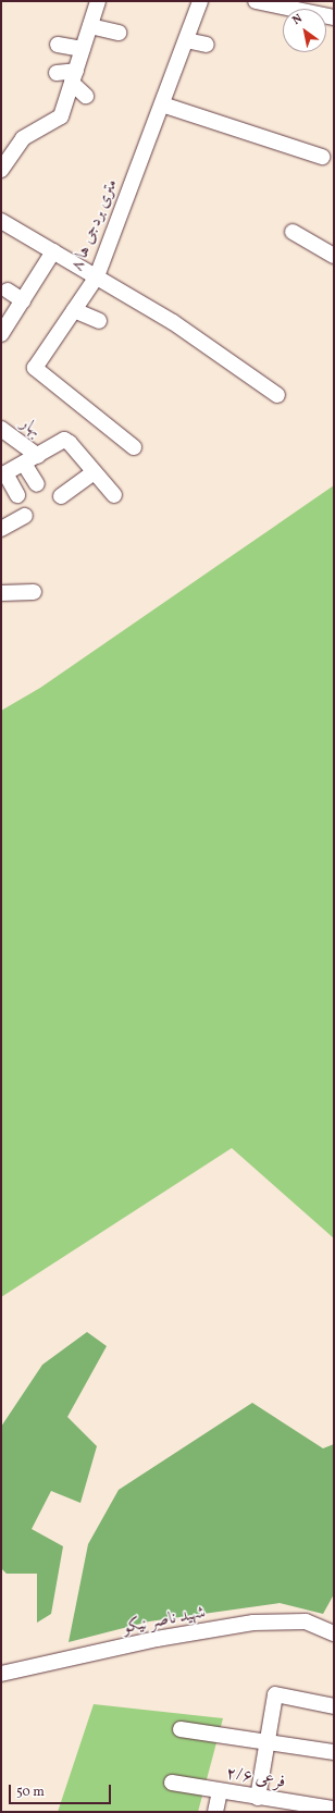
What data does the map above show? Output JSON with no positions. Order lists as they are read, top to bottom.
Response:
{
  "streets": {
    "street": [
      "۸ متری بردجی ها",
      "بهار",
      "شهید ناصر نیکو",
      "فرعی ۲/۶"
    ]
  },
  "scale_bar": "50 m",
  "north": "top left"
}
